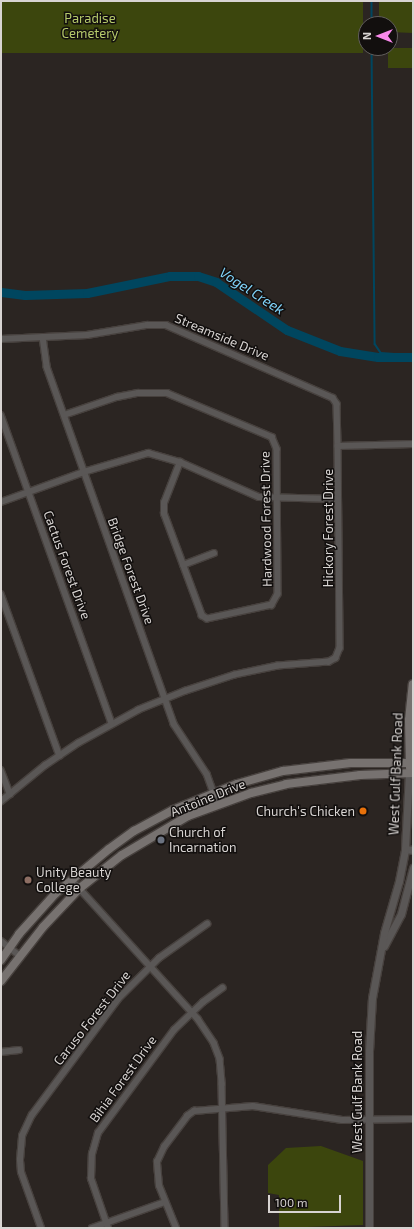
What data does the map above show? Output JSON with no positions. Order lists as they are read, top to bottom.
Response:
{
  "streets": {
    "main road": ["West Gulf Bank Road", "Antoine Drive"],
    "street": [
      "Streamside Drive",
      "Hardwood Forest Drive",
      "Hickory Forest Drive",
      "Cactus Forest Drive",
      "Bridge Forest Drive",
      "Caruso Forest Drive",
      "Bihia Forest Drive"
    ]
  },
  "crossings": [
    ["Streamside Drive", "Hickory Forest Drive"],
    ["Streamside Drive", "Bridge Forest Drive"],
    ["Hardwood Forest Drive", "Bridge Forest Drive"],
    ["Hickory Forest Drive", "Bridge Forest Drive"],
    ["Bridge Forest Drive", "Antoine Drive"],
    ["West Gulf Bank Road", "Antoine Drive"]
  ],
  "water": ["Vogel Creek"],
  "parks": ["Paradise Cemetery"],
  "places": ["Church's Chicken", "Church of Incarnation", "Unity Beauty College"],
  "scale_bar": "100 m",
  "north": "left"
}
